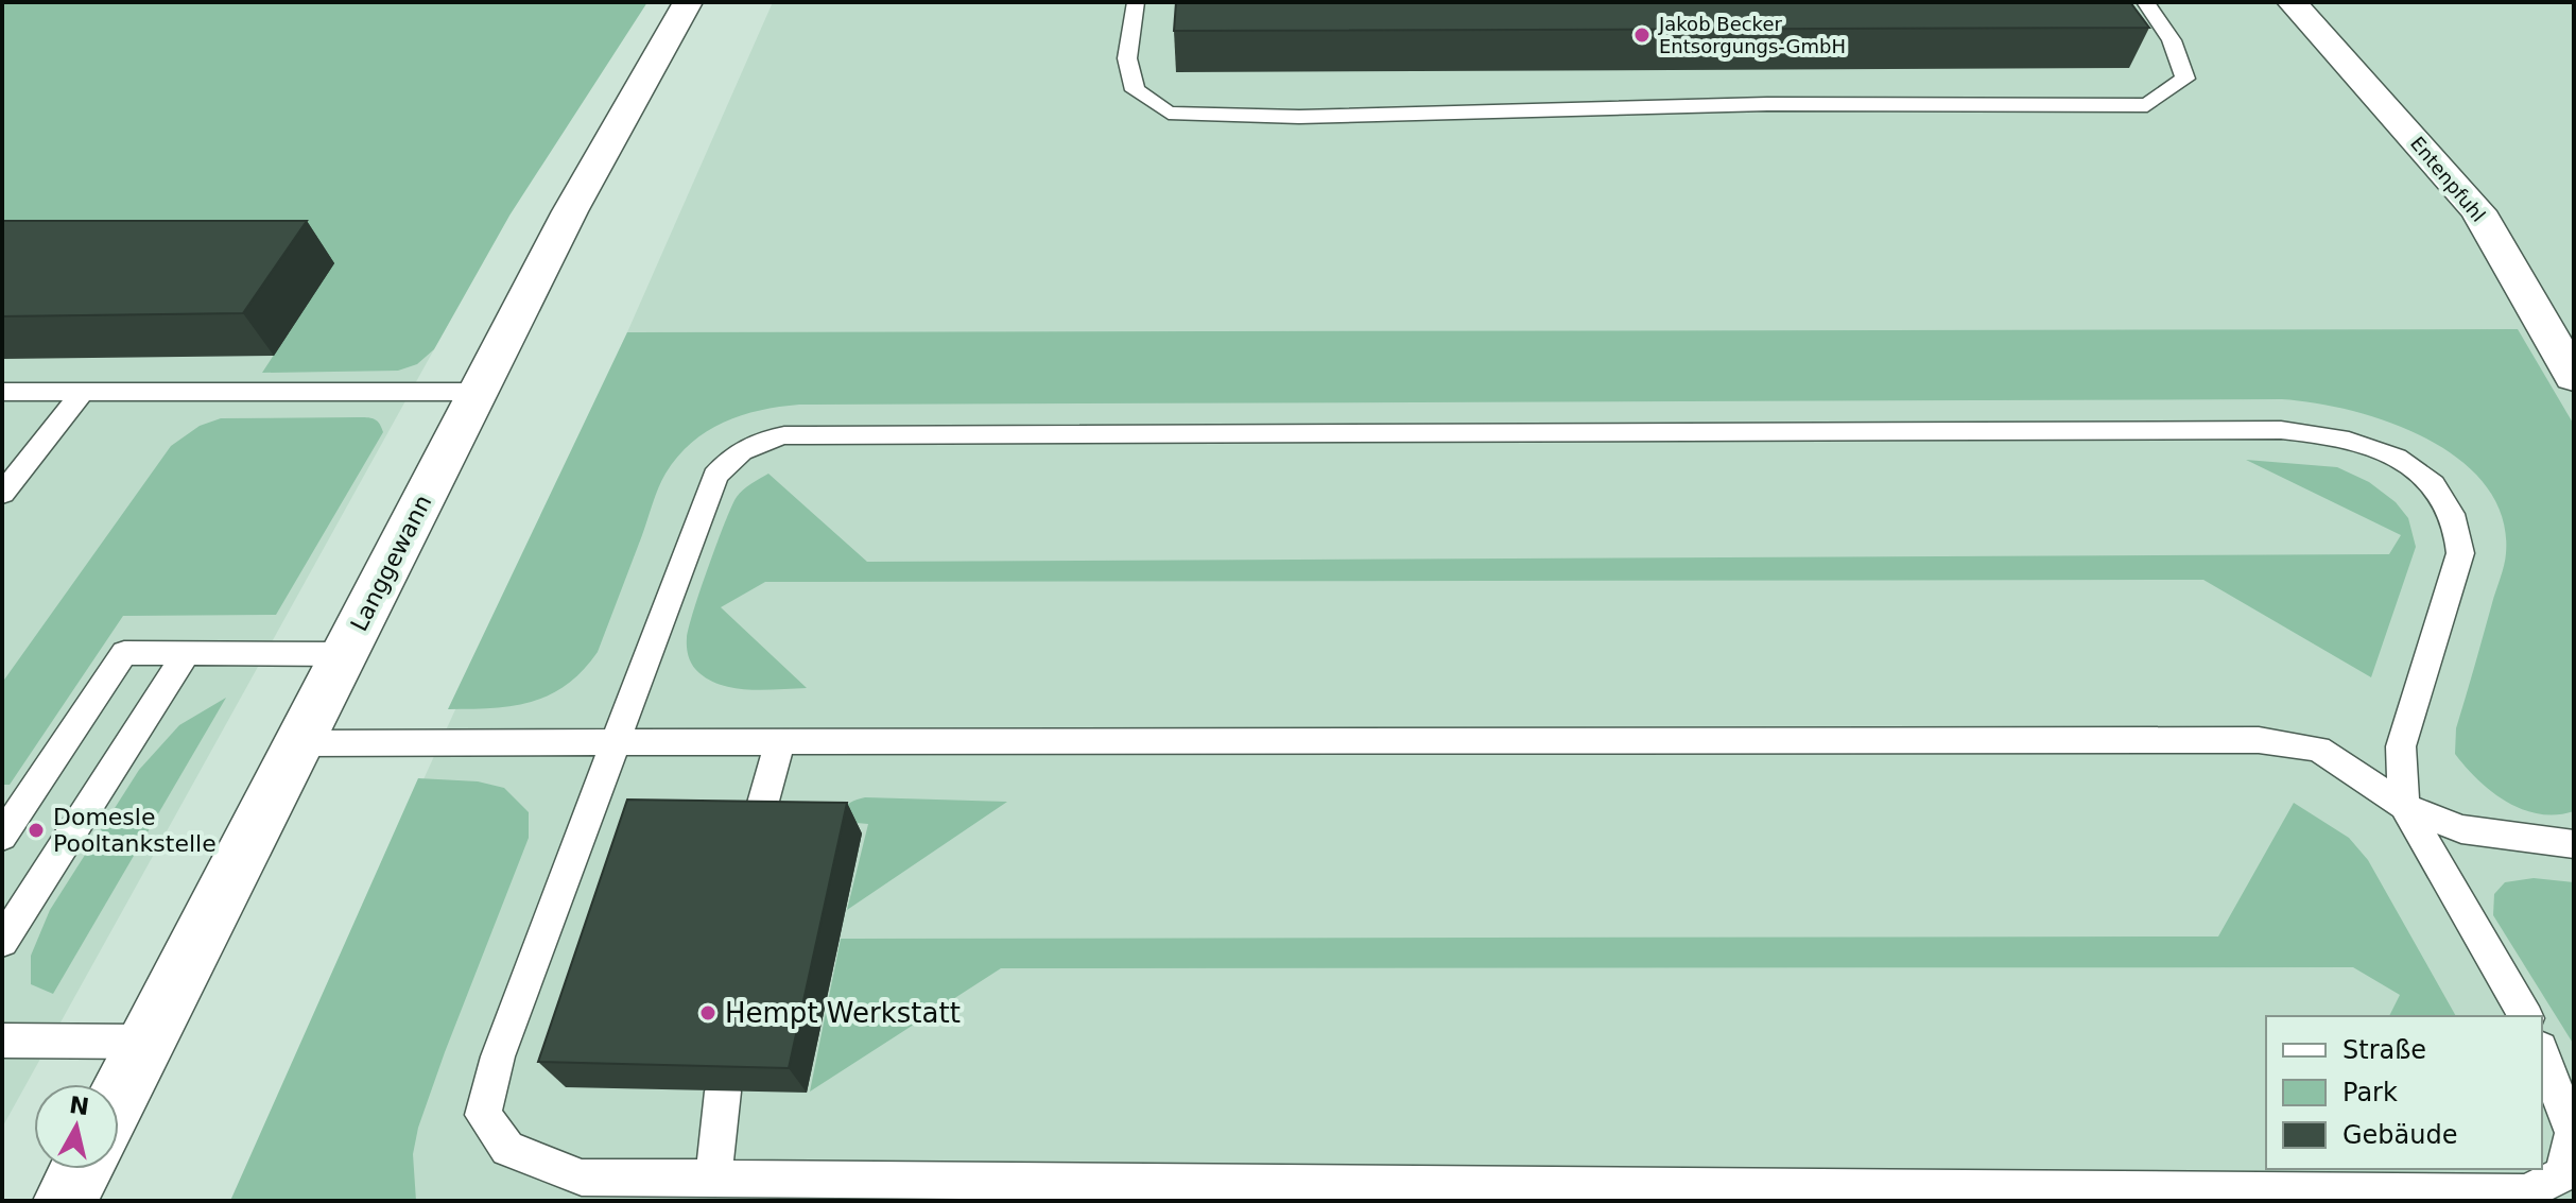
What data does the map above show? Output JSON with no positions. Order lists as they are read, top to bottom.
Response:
{
  "streets": {
    "street": ["Entenpfuhl", "Langgewann"]
  },
  "places": ["Jakob Becker Entsorgungs-GmbH", "Domesle Pooltankstelle", "Hempt Werkstatt"],
  "legend": ["Straße", "Park", "Gebäude"],
  "north": "top"
}
